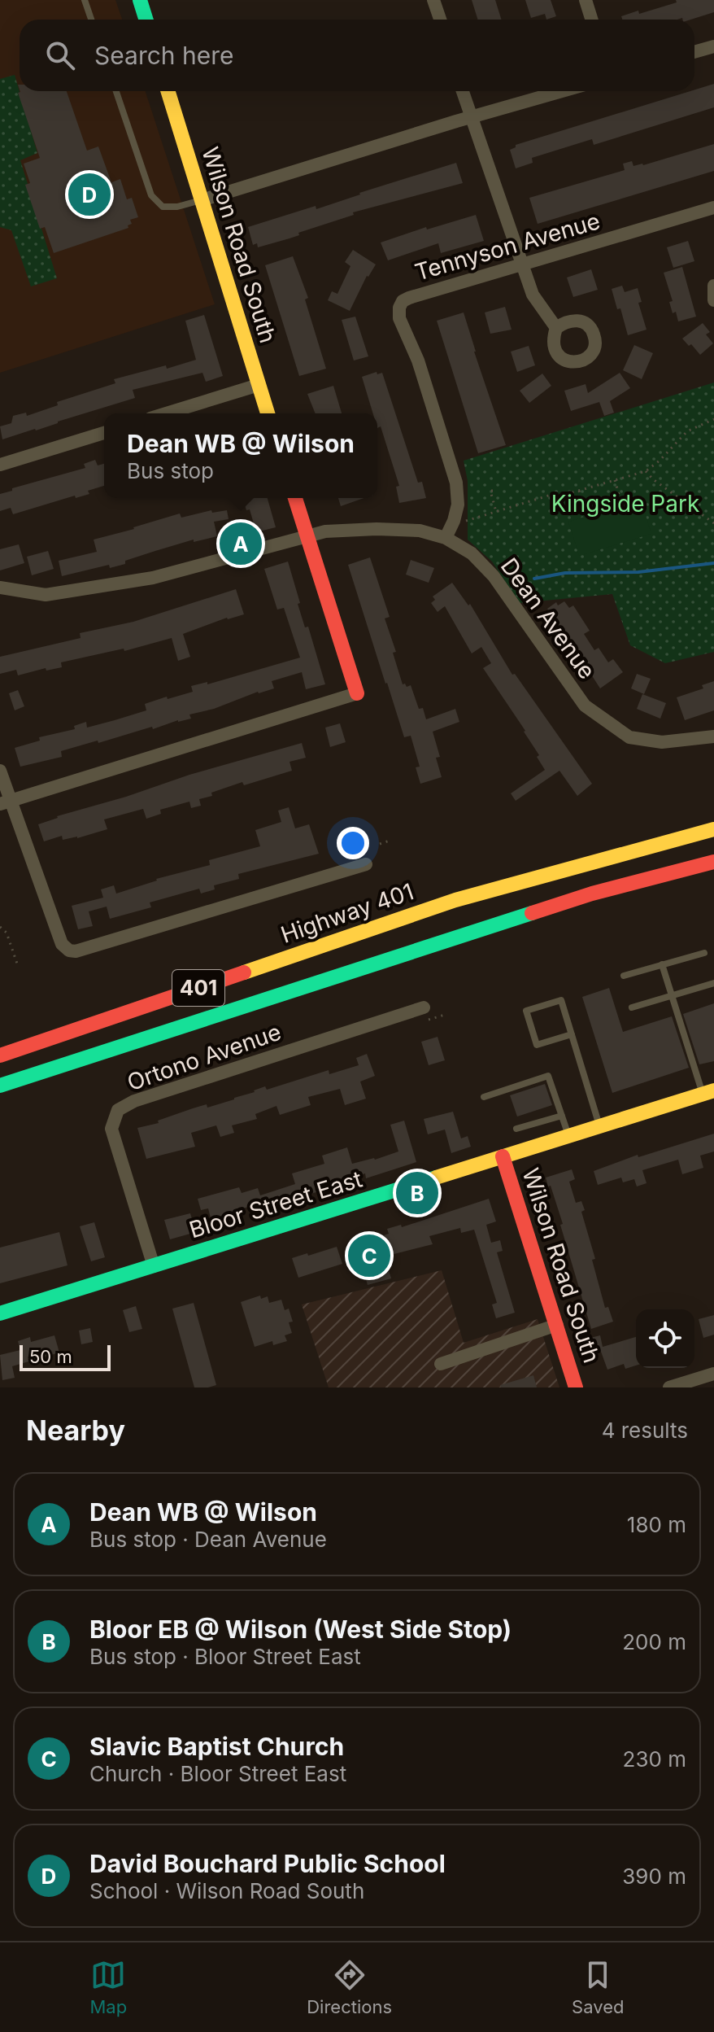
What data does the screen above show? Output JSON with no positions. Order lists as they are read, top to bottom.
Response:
{
  "streets": {
    "main road": [
      "Wilson Road South",
      "Highway 401",
      "401",
      "Bloor Street East"
    ],
    "street": ["Tennyson Avenue", "Dean Avenue", "Ortono Avenue"]
  },
  "crossings": [
    ["Wilson Road South", "Bloor Street East"],
    ["Tennyson Avenue", "Dean Avenue"],
    ["Ortono Avenue", "Bloor Street East"]
  ],
  "parks": ["Kingside Park"],
  "scale_bar": "50 m",
  "page": {
    "search": "Search here",
    "pins": [
      "D",
      "A",
      "B",
      "C"
    ],
    "popup": ["Dean WB @ Wilson", "Bus stop"],
    "scale": "50 m",
    "heading": ["Nearby", "4 results"],
    "list": [
      {
        "mark": "A",
        "name": "Dean WB @ Wilson",
        "note": "Bus stop · Dean Avenue",
        "value": "180 m"
      },
      {
        "mark": "B",
        "name": "Bloor EB @ Wilson (West Side Stop)",
        "note": "Bus stop · Bloor Street East",
        "value": "200 m"
      },
      {
        "mark": "C",
        "name": "Slavic Baptist Church",
        "note": "Church · Bloor Street East",
        "value": "230 m"
      },
      {
        "mark": "D",
        "name": "David Bouchard Public School",
        "note": "School · Wilson Road South",
        "value": "390 m"
      }
    ],
    "nav": ["Map", "Directions", "Saved"]
  }
}
